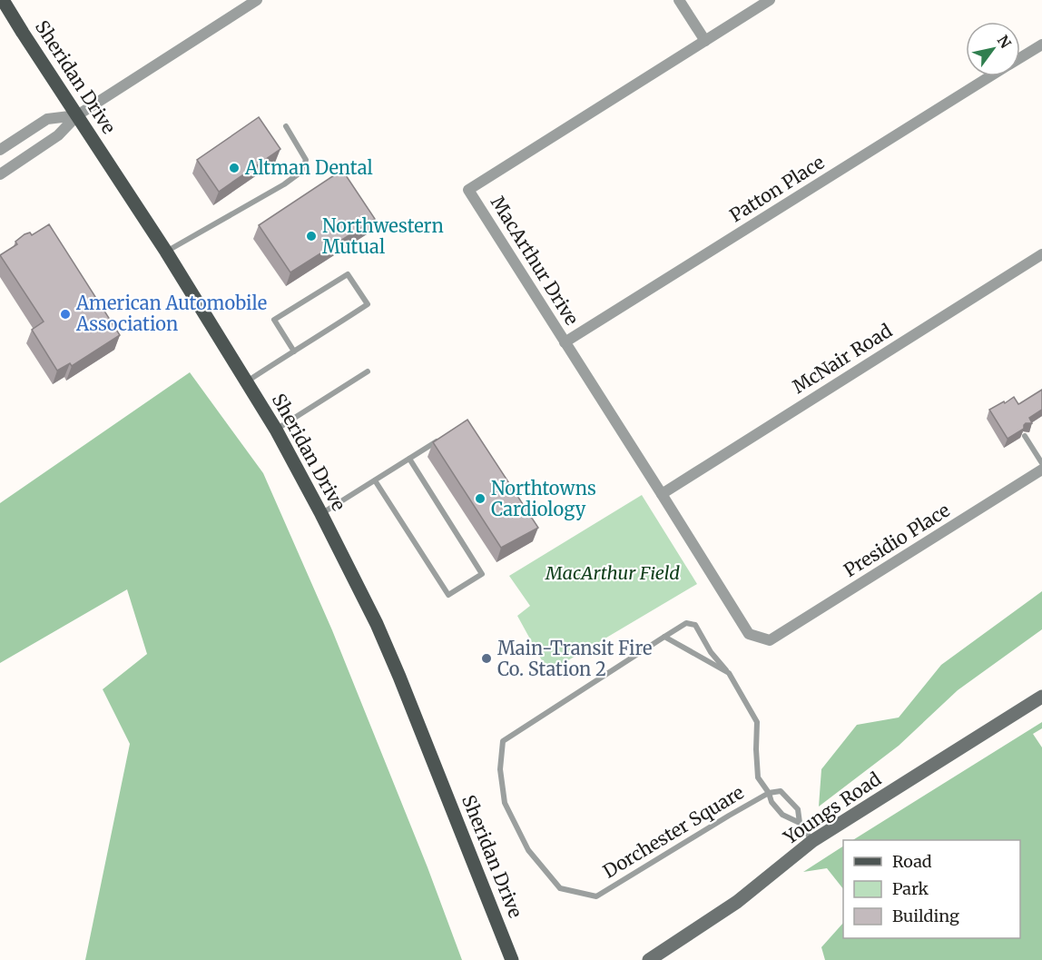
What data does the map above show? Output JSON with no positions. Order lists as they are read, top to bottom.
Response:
{
  "streets": {
    "main road": ["Sheridan Drive"],
    "street": [
      "Patton Place",
      "MacArthur Drive",
      "McNair Road",
      "Presidio Place",
      "Youngs Road"
    ],
    "lane": ["Dorchester Square"]
  },
  "crossings": [
    ["Patton Place", "MacArthur Drive"],
    ["MacArthur Drive", "McNair Road"],
    ["MacArthur Drive", "Presidio Place"],
    ["Youngs Road", "Dorchester Square"]
  ],
  "parks": ["MacArthur Field"],
  "places": [
    "Altman Dental",
    "Northwestern Mutual",
    "American Automobile Association",
    "Northtowns Cardiology",
    "Main-Transit Fire Co. Station 2"
  ],
  "legend": ["Road", "Park", "Building"],
  "north": "top right"
}
